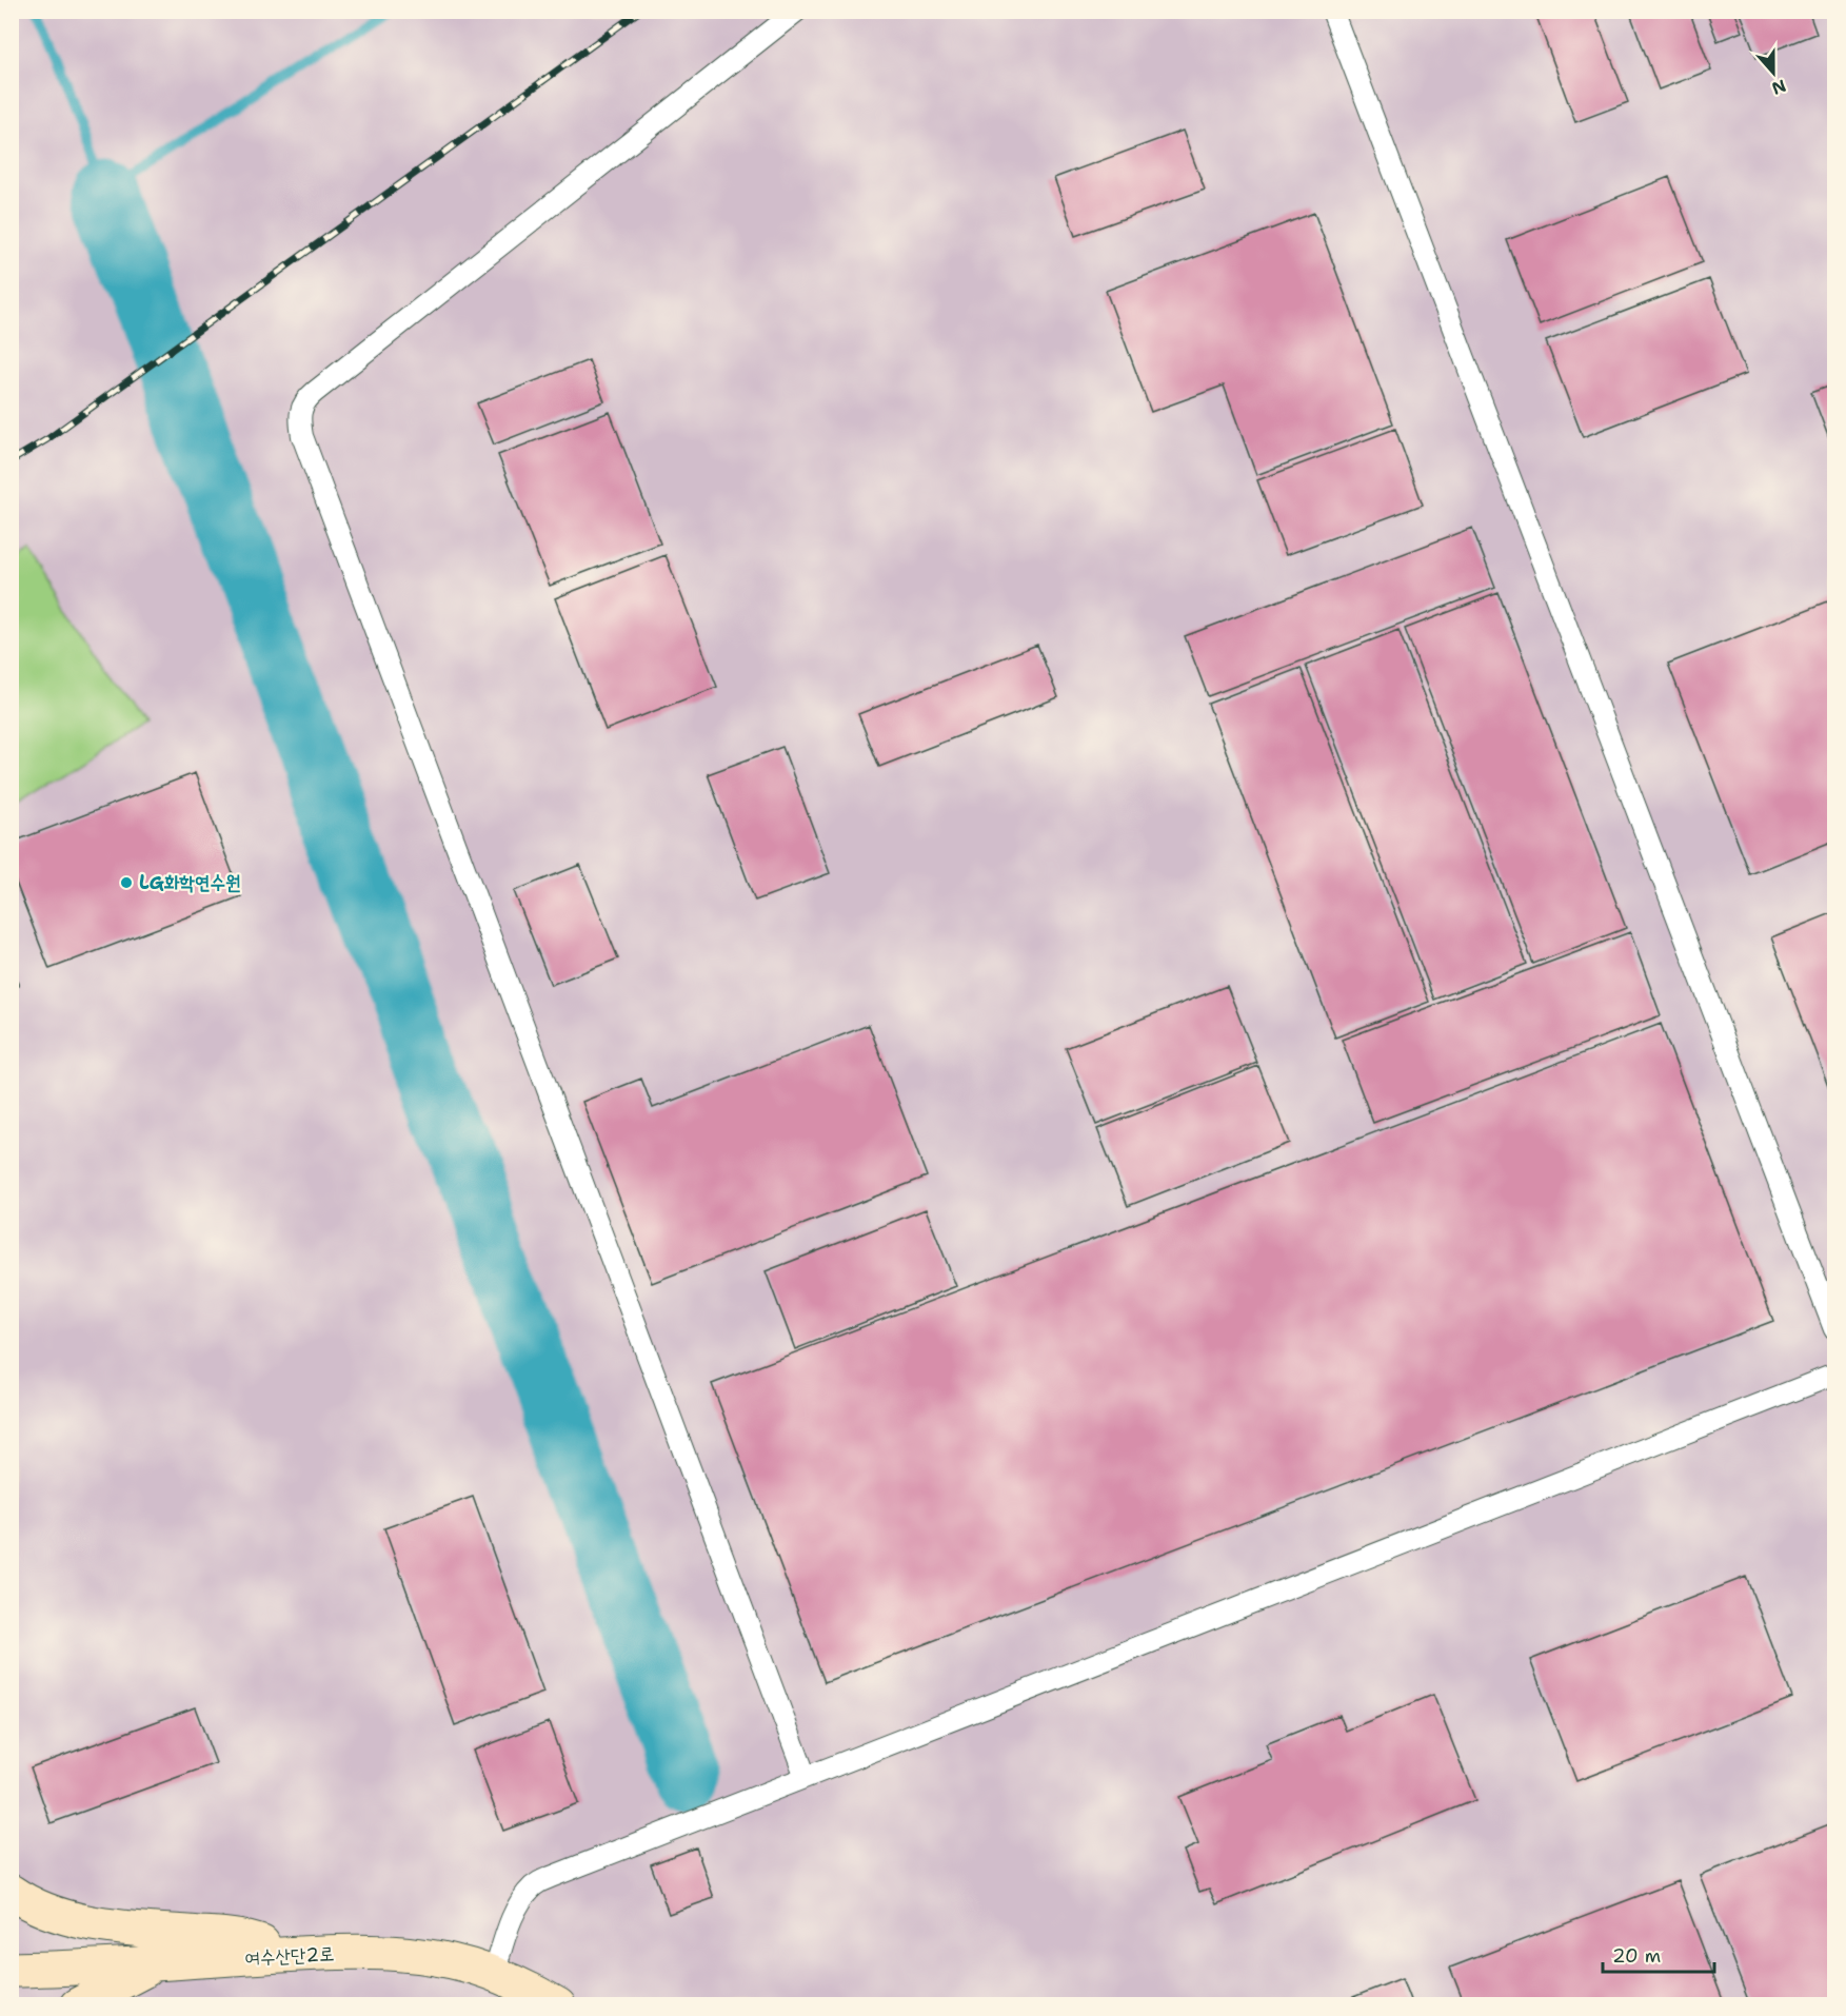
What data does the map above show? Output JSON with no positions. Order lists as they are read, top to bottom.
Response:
{
  "streets": {
    "street": ["여수산단2로"]
  },
  "places": ["LG화학연수원"],
  "scale_bar": "20 m",
  "north": "bottom"
}
